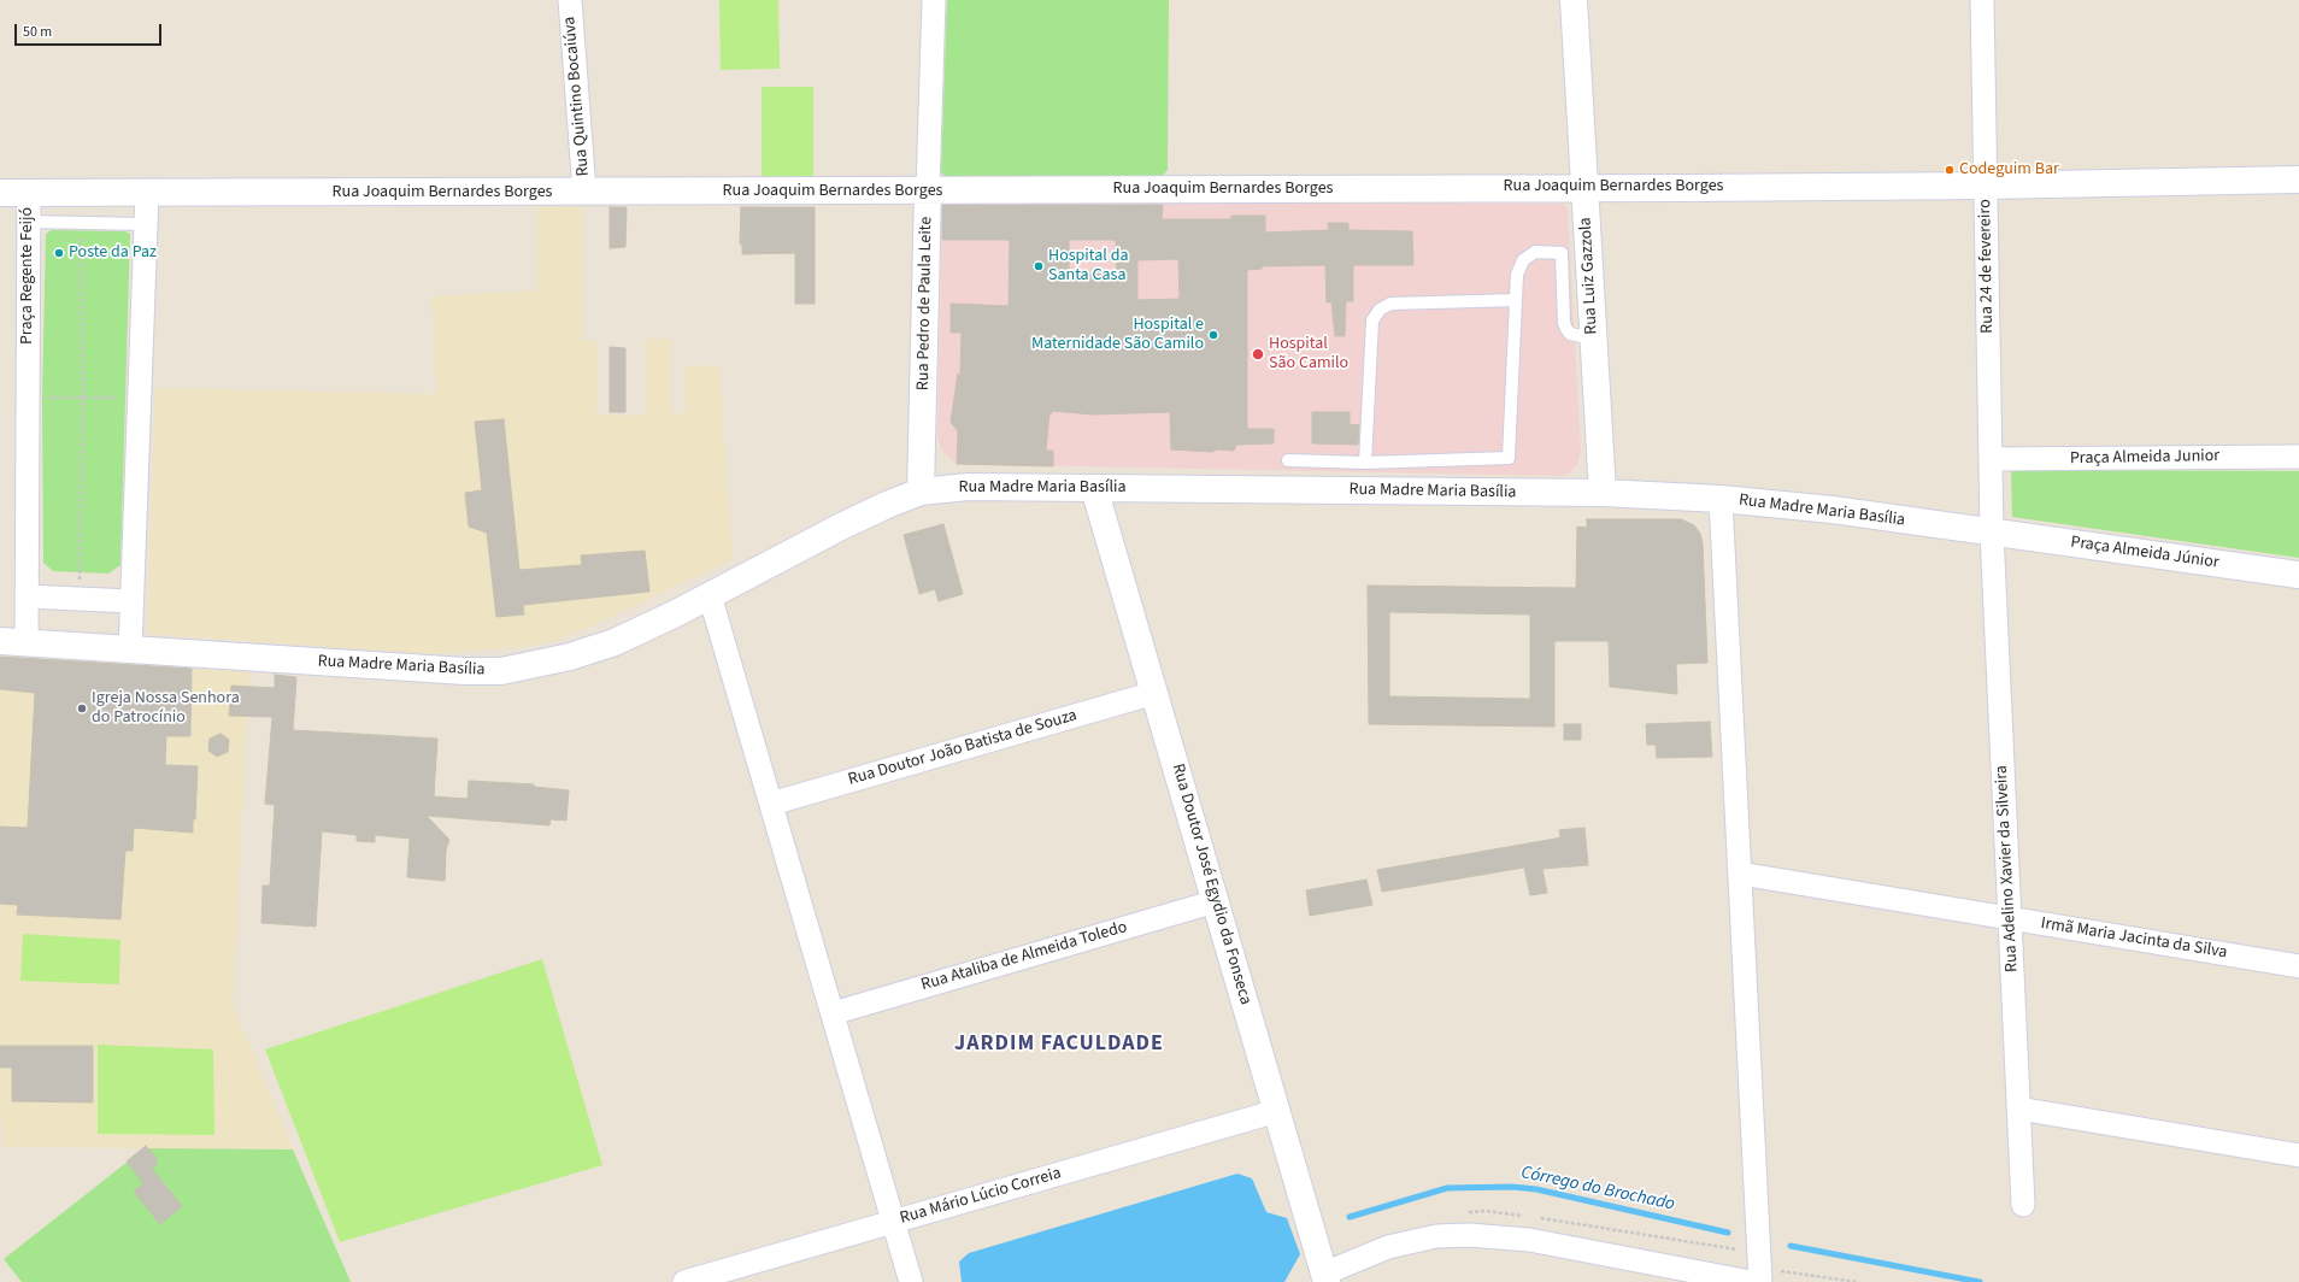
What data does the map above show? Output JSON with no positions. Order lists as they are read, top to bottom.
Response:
{
  "streets": {
    "street": [
      "Rua Quintino Bocaiúva",
      "Rua Joaquim Bernardes Borges",
      "Rua 24 de fevereiro",
      "Praça Regente Feijó",
      "Rua Luiz Gazzola",
      "Rua Pedro de Paula Leite",
      "Praça Almeida Junior",
      "Rua Madre Maria Basília",
      "Praça Almeida Júnior",
      "Rua Doutor João Batista de Souza",
      "Rua Adelino Xavier da Silveira",
      "Rua Doutor José Egydio da Fonseca",
      "Irmã Maria Jacinta da Silva",
      "Rua Ataliba de Almeida Toledo",
      "Rua Mário Lúcio Correia"
    ]
  },
  "crossings": [
    ["Rua Quintino Bocaiúva", "Rua Joaquim Bernardes Borges"],
    ["Rua Joaquim Bernardes Borges", "Rua 24 de fevereiro"],
    ["Rua Joaquim Bernardes Borges", "Praça Regente Feijó"],
    ["Rua Joaquim Bernardes Borges", "Rua Luiz Gazzola"],
    ["Rua Joaquim Bernardes Borges", "Rua Pedro de Paula Leite"],
    ["Rua 24 de fevereiro", "Praça Almeida Junior"],
    ["Rua 24 de fevereiro", "Rua Madre Maria Basília"],
    ["Rua 24 de fevereiro", "Praça Almeida Júnior"],
    ["Rua 24 de fevereiro", "Rua Adelino Xavier da Silveira"],
    ["Rua Luiz Gazzola", "Rua Madre Maria Basília"],
    ["Rua Pedro de Paula Leite", "Rua Madre Maria Basília"],
    ["Rua Madre Maria Basília", "Praça Almeida Júnior"],
    ["Rua Madre Maria Basília", "Rua Adelino Xavier da Silveira"],
    ["Rua Madre Maria Basília", "Rua Doutor José Egydio da Fonseca"],
    ["Praça Almeida Júnior", "Rua Adelino Xavier da Silveira"],
    ["Rua Doutor João Batista de Souza", "Rua Doutor José Egydio da Fonseca"],
    ["Rua Adelino Xavier da Silveira", "Irmã Maria Jacinta da Silva"],
    ["Rua Doutor José Egydio da Fonseca", "Rua Ataliba de Almeida Toledo"],
    ["Rua Doutor José Egydio da Fonseca", "Rua Mário Lúcio Correia"]
  ],
  "districts": ["JARDIM FACULDADE"],
  "water": ["Córrego do Brochado"],
  "places": [
    "Codeguim Bar",
    "Poste da Paz",
    "Hospital da Santa Casa",
    "Hospital e Maternidade São Camilo",
    "Hospital São Camilo",
    "Igreja Nossa Senhora do Patrocínio"
  ],
  "scale_bar": "50 m"
}
